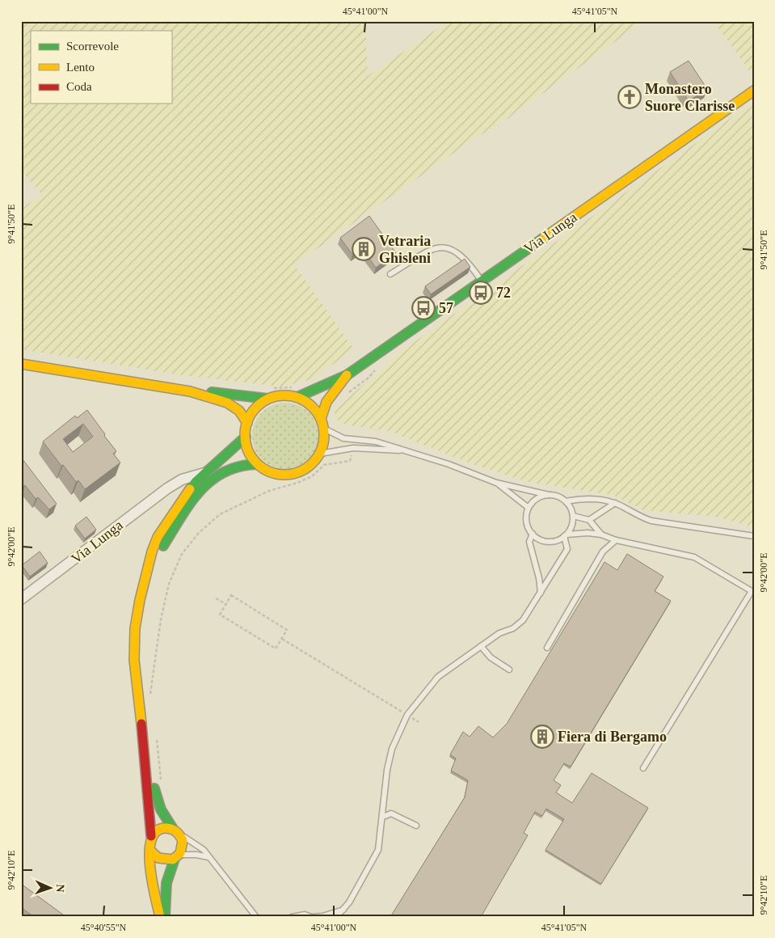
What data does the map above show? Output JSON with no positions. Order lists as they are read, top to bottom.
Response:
{
  "streets": {
    "street": ["Via Lunga"]
  },
  "places": {
    "church": ["Monastero Suore Clarisse"],
    "building": ["Vetraria Ghisleni", "Fiera di Bergamo"],
    "bus stop": ["72", "57"]
  },
  "legend": ["Scorrevole", "Lento", "Coda"],
  "north": "right",
  "coordinates": [
    "45°41'00\"N",
    "45°41'05\"N",
    "9°41'50\"E",
    "9°42'00\"E",
    "9°42'10\"E",
    "45°40'55\"N"
  ]
}
